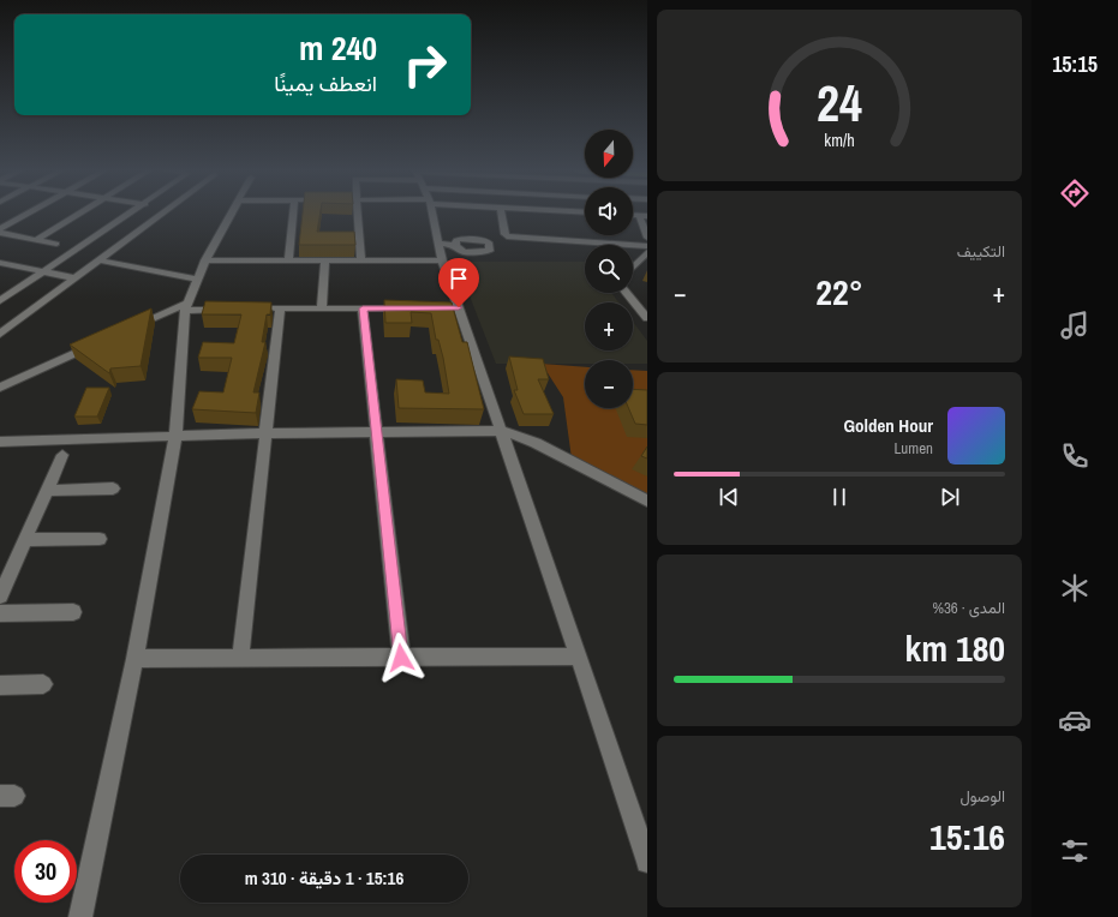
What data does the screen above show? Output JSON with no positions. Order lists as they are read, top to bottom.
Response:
{
  "north": "bottom",
  "page": {
    "tabs": "15:15",
    "turn": ["240 m", "انعطف يمينًا"],
    "map_buttons": ["+", "−"],
    "tile": [
      "التكييف",
      ["المدى · 36%", "180 km"],
      ["الوصول", "15:16"]
    ],
    "heat": ["−", "22°", "+"],
    "song": ["Golden Hour", "Lumen"],
    "limit": "30",
    "trip": "15:16 · 1 دقيقة · 310 m",
    "gauge": ["24", "km/h"]
  }
}
